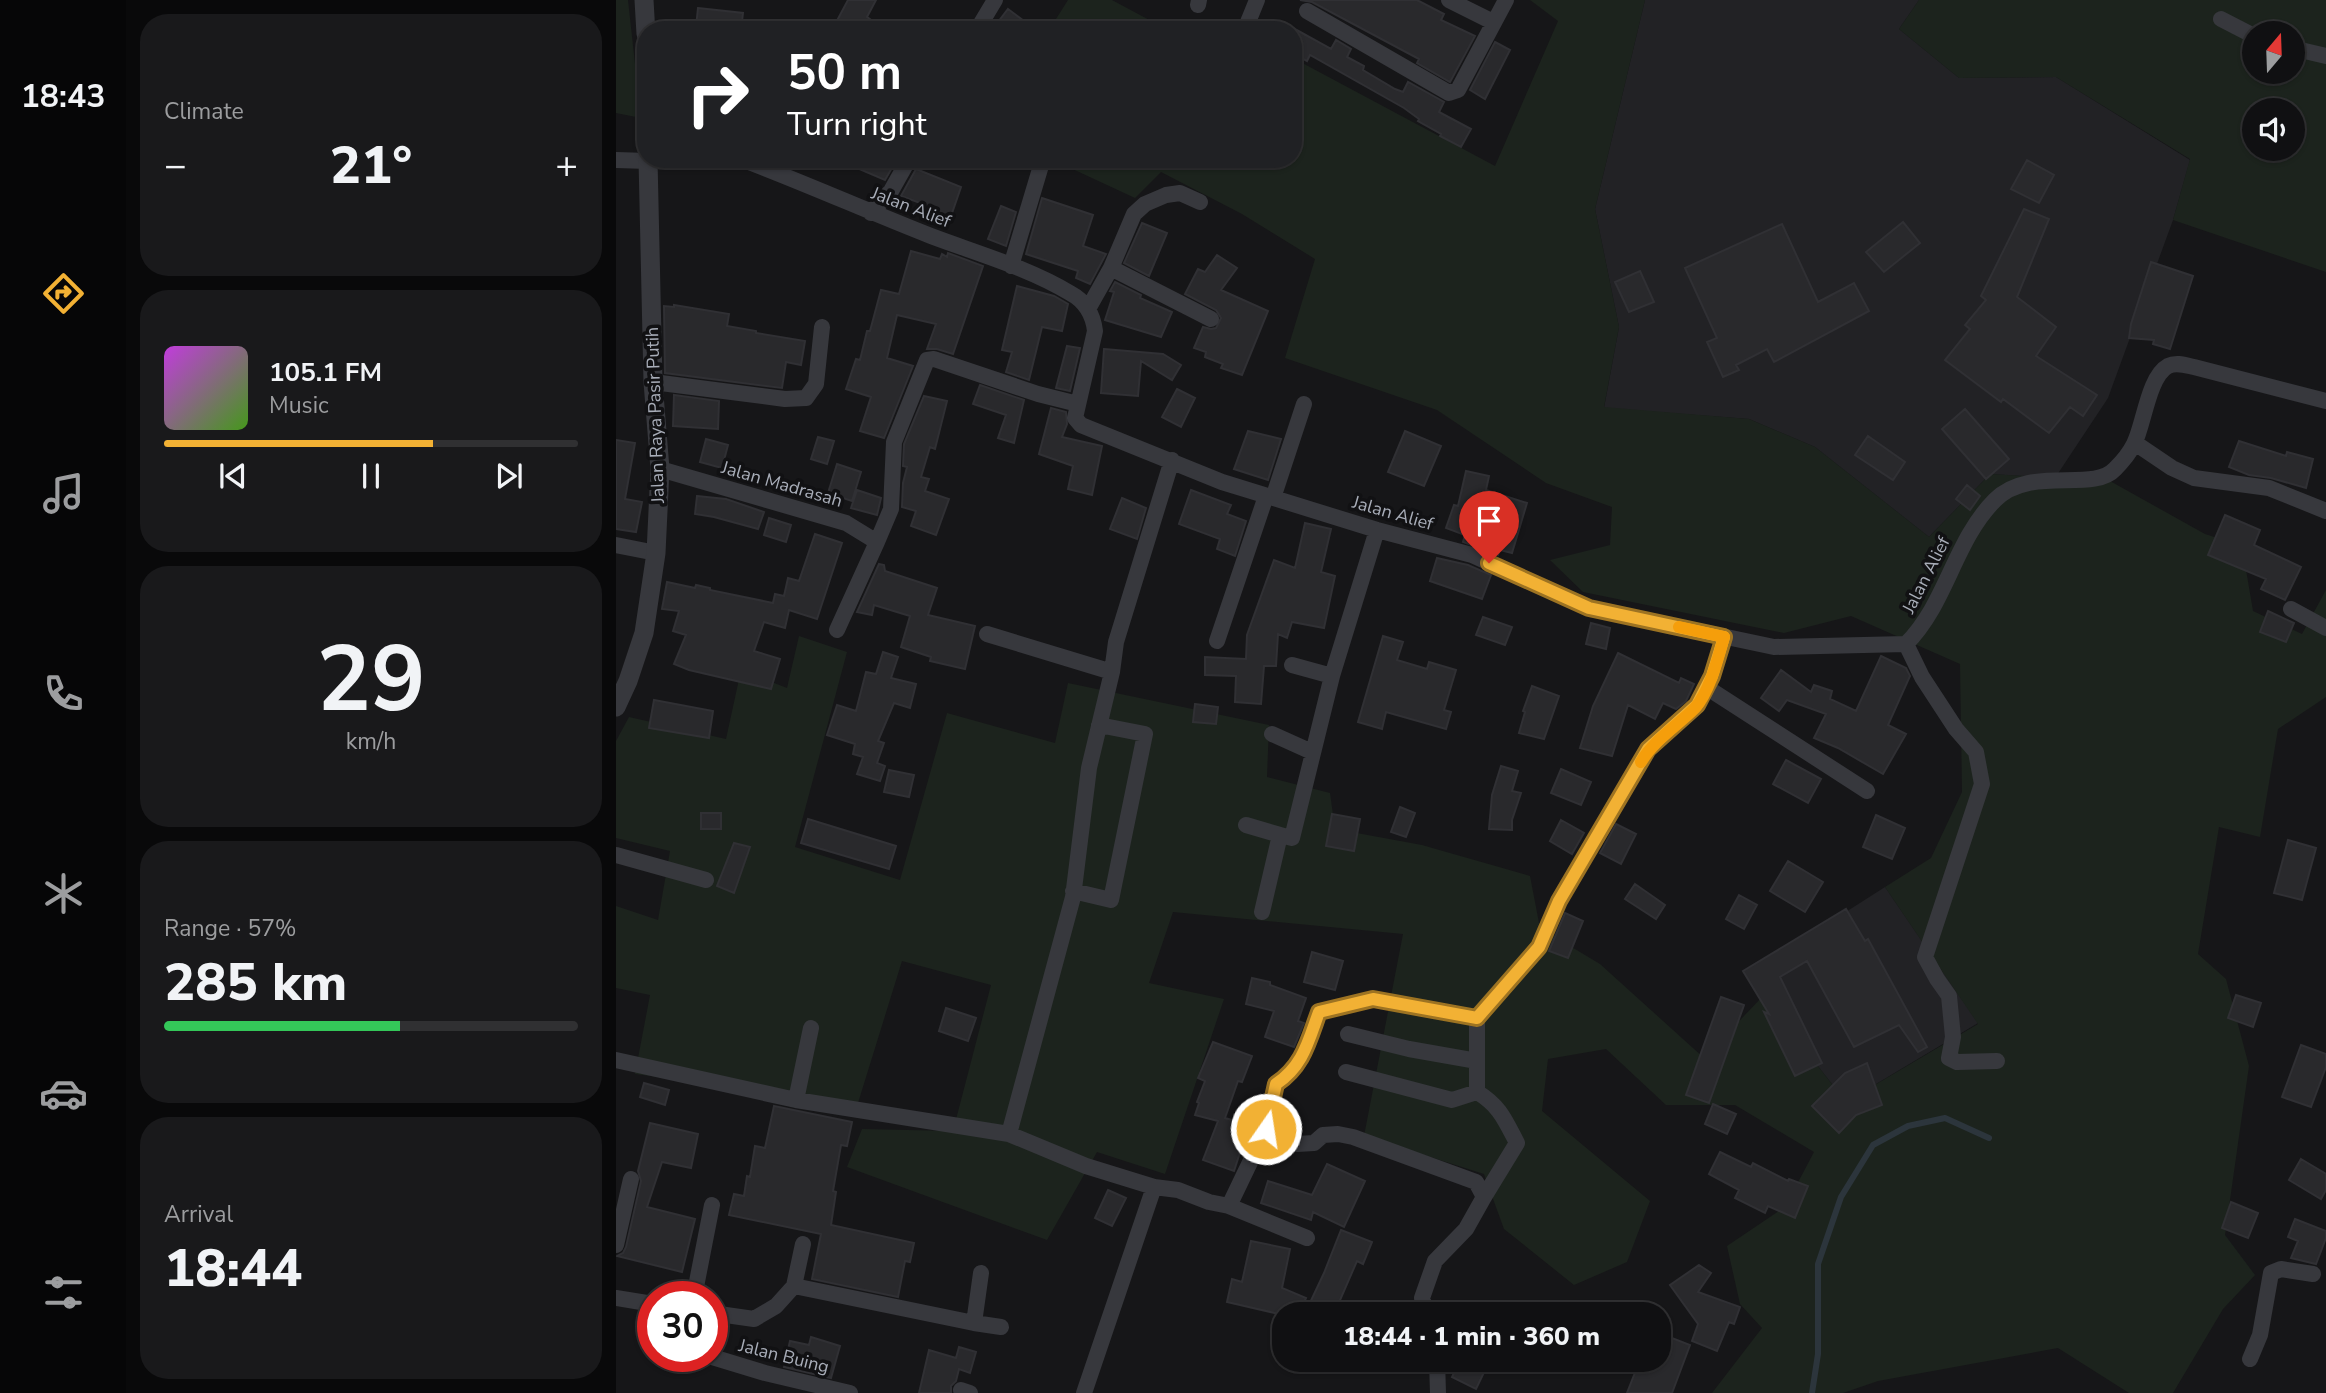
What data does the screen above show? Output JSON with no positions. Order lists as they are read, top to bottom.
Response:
{
  "streets": {
    "street": [
      "Jalan Alief",
      "Jalan Raya Pasir Putih",
      "Jalan Madrasah",
      "Jalan Buing"
    ]
  },
  "crossings": [
    ["Jalan Raya Pasir Putih", "Jalan Madrasah"]
  ],
  "north": "top",
  "page": {
    "tabs": "18:43",
    "tile": [
      "Climate",
      ["29", "km/h"],
      ["Range · 57%", "285 km"],
      ["Arrival", "18:44"]
    ],
    "turn": ["50 m", "Turn right"],
    "heat": ["−", "21°", "+"],
    "song": ["105.1 FM", "Music"],
    "limit": "30",
    "trip": "18:44 · 1 min · 360 m"
  }
}
